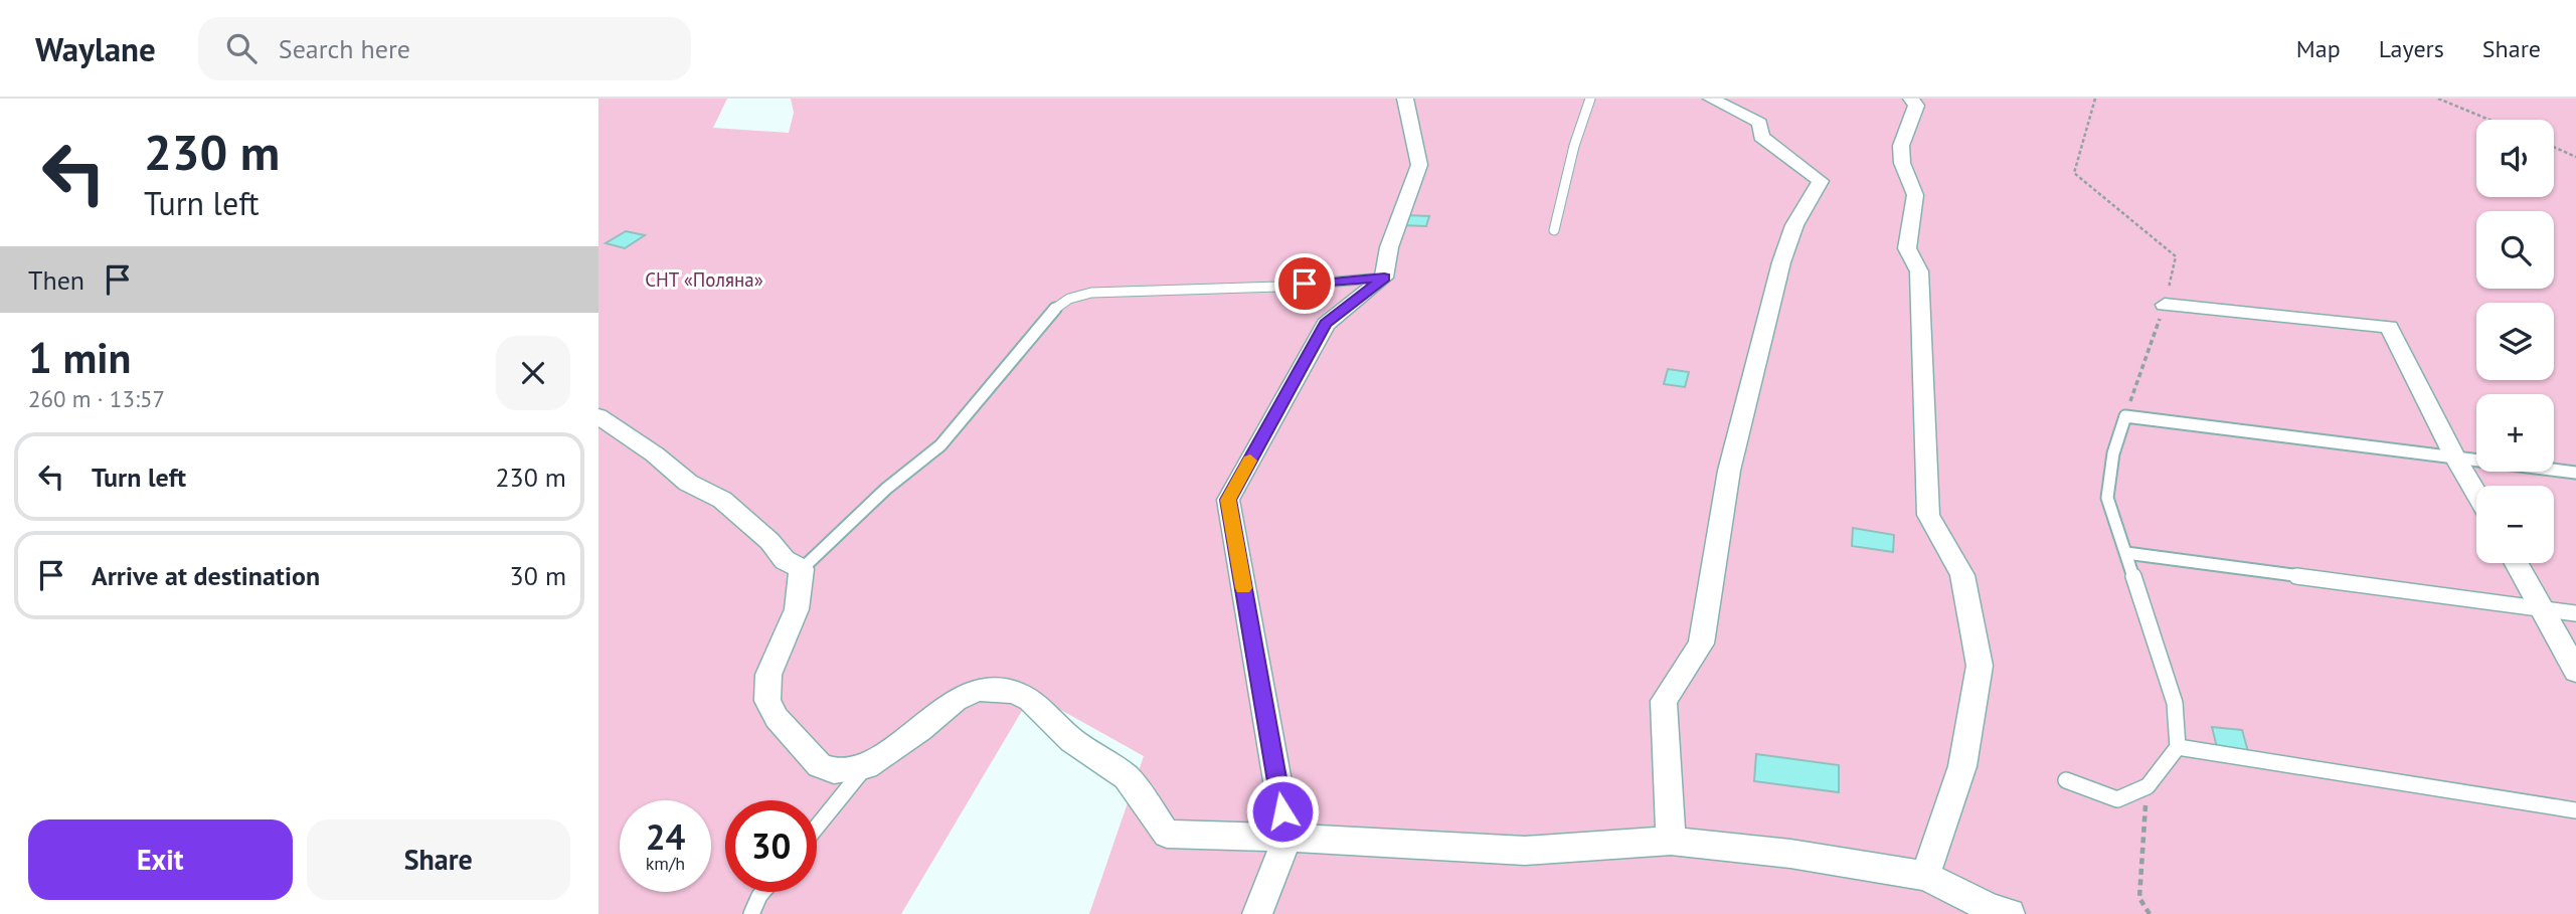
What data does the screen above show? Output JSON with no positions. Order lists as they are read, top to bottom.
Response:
{
  "parks": ["СНТ «Поляна»"],
  "page": {
    "header": "Waylane",
    "search": "Search here",
    "nav": ["Map", "Layers", "Share"],
    "turn": ["230 m", "Turn left"],
    "map_buttons": ["+", "−"],
    "then": "Then",
    "heading": ["1 min", "260 m · 13:57"],
    "list": [
      {
        "name": "Turn left",
        "value": "230 m"
      },
      {
        "name": "Arrive at destination",
        "value": "30 m"
      }
    ],
    "speed": "24 km/h",
    "limit": "30",
    "buttons": ["Exit", "Share"]
  }
}
